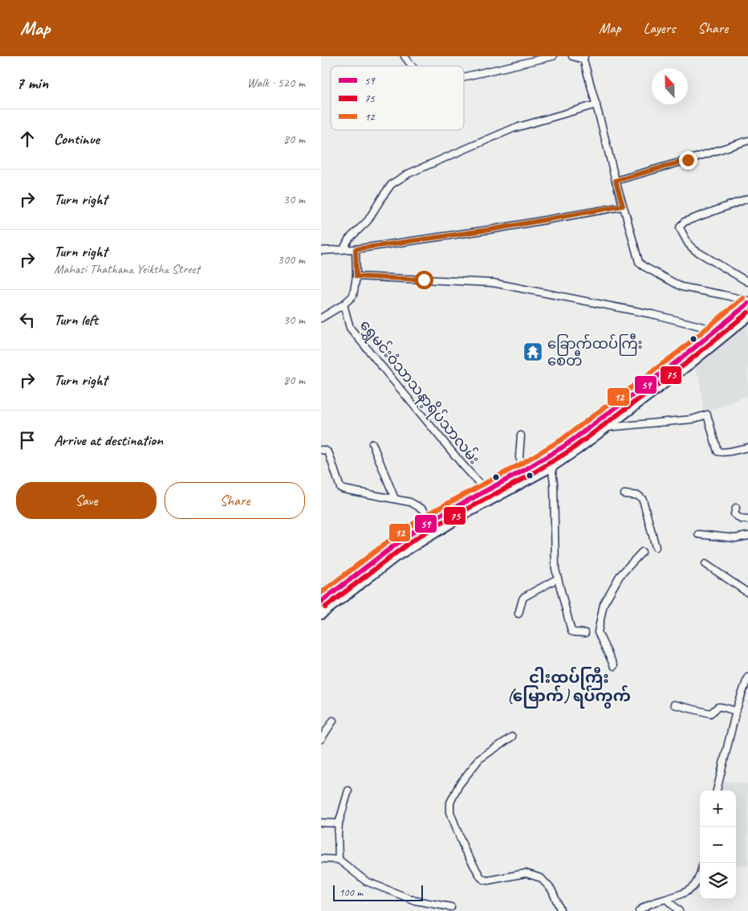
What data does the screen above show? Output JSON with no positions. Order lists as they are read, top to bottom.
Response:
{
  "streets": {
    "street": ["ရွှေမင်းဝံသာသနာ့ရိပ်သာလမ်း"]
  },
  "districts": ["ငါးထပ်ကြီး (မြောက်) ရပ်ကွက်"],
  "places": {
    "temple": ["ခြောက်ထပ်ကြီး စေတီ"]
  },
  "lines": ["transit line 12", "transit line 59", "transit line 75"],
  "legend": ["59", "75", "12"],
  "scale_bar": "100 m",
  "north": "top",
  "page": {
    "header": "Map",
    "nav": ["Map", "Layers", "Share"],
    "heading": ["7 min", "Walk · 520 m"],
    "list": [
      ["Continue", "80 m"],
      ["Turn right", "30 m"],
      ["Turn right", "Mahasi Thathana Yeiktha Street", "300 m"],
      ["Turn left", "30 m"],
      ["Turn right", "80 m"],
      "Arrive at destination"
    ],
    "buttons": ["Save", "Share"],
    "map_buttons": ["+", "−"],
    "scale": "100 m"
  }
}
